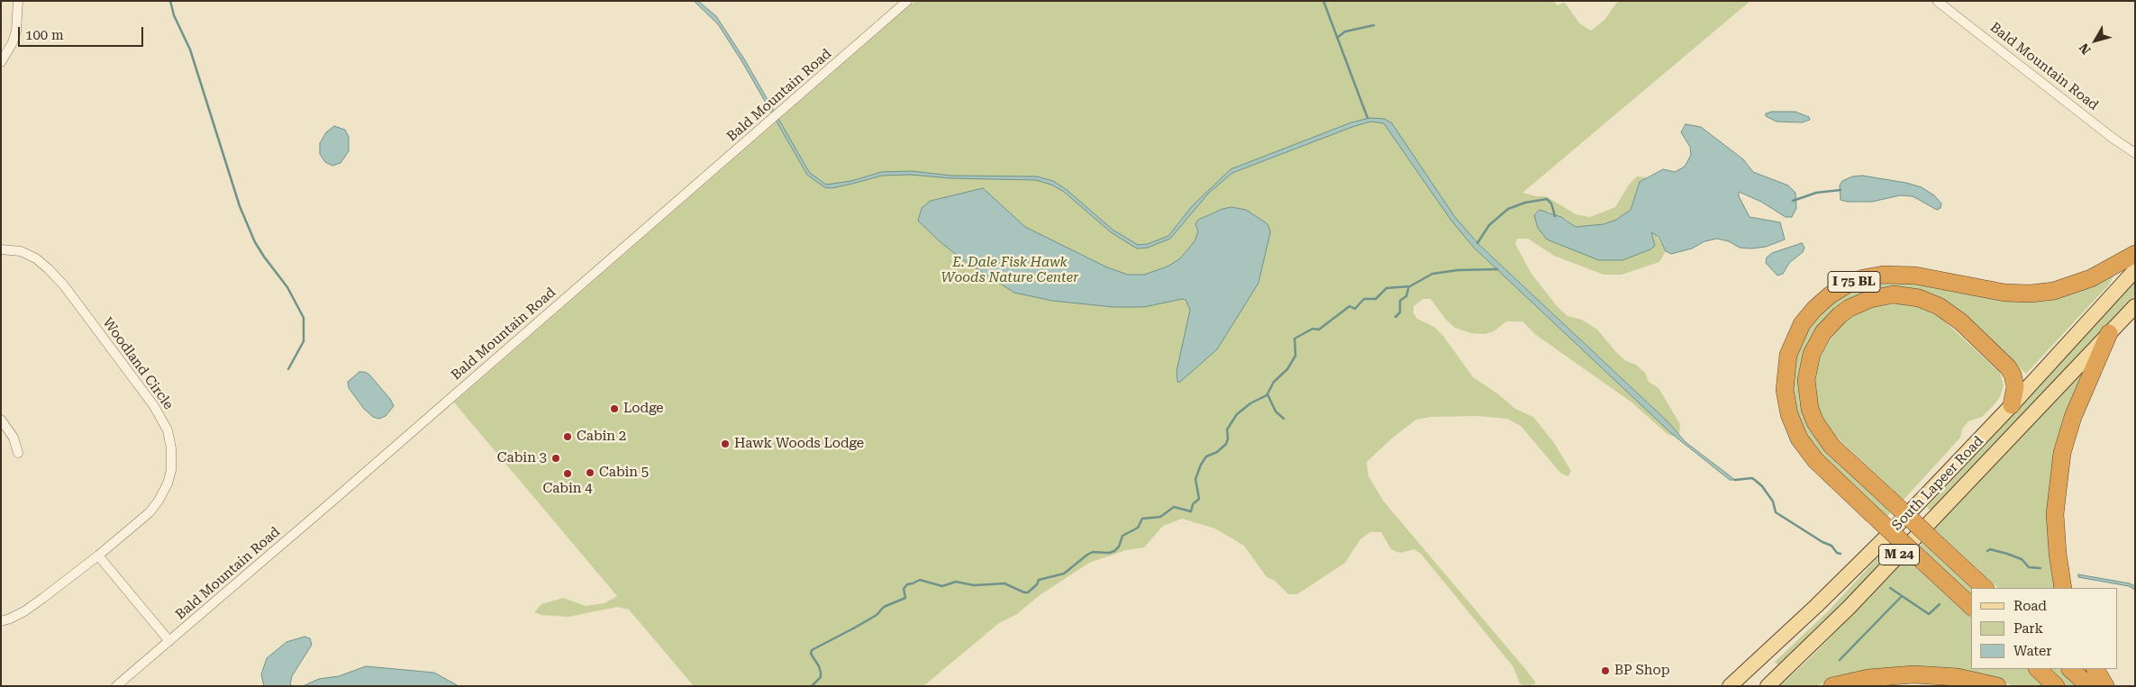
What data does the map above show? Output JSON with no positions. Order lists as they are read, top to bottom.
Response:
{
  "streets": {
    "highway": ["I 75 BL"],
    "main road": ["South Lapeer Road", "M 24"],
    "street": ["Bald Mountain Road", "Woodland Circle"]
  },
  "parks": ["E. Dale Fisk Hawk Woods Nature Center"],
  "places": [
    "Lodge",
    "Cabin 2",
    "Hawk Woods Lodge",
    "Cabin 3",
    "Cabin 5",
    "Cabin 4",
    "BP Shop"
  ],
  "legend": ["Road", "Park", "Water"],
  "scale_bar": "100 m",
  "north": "bottom left"
}
